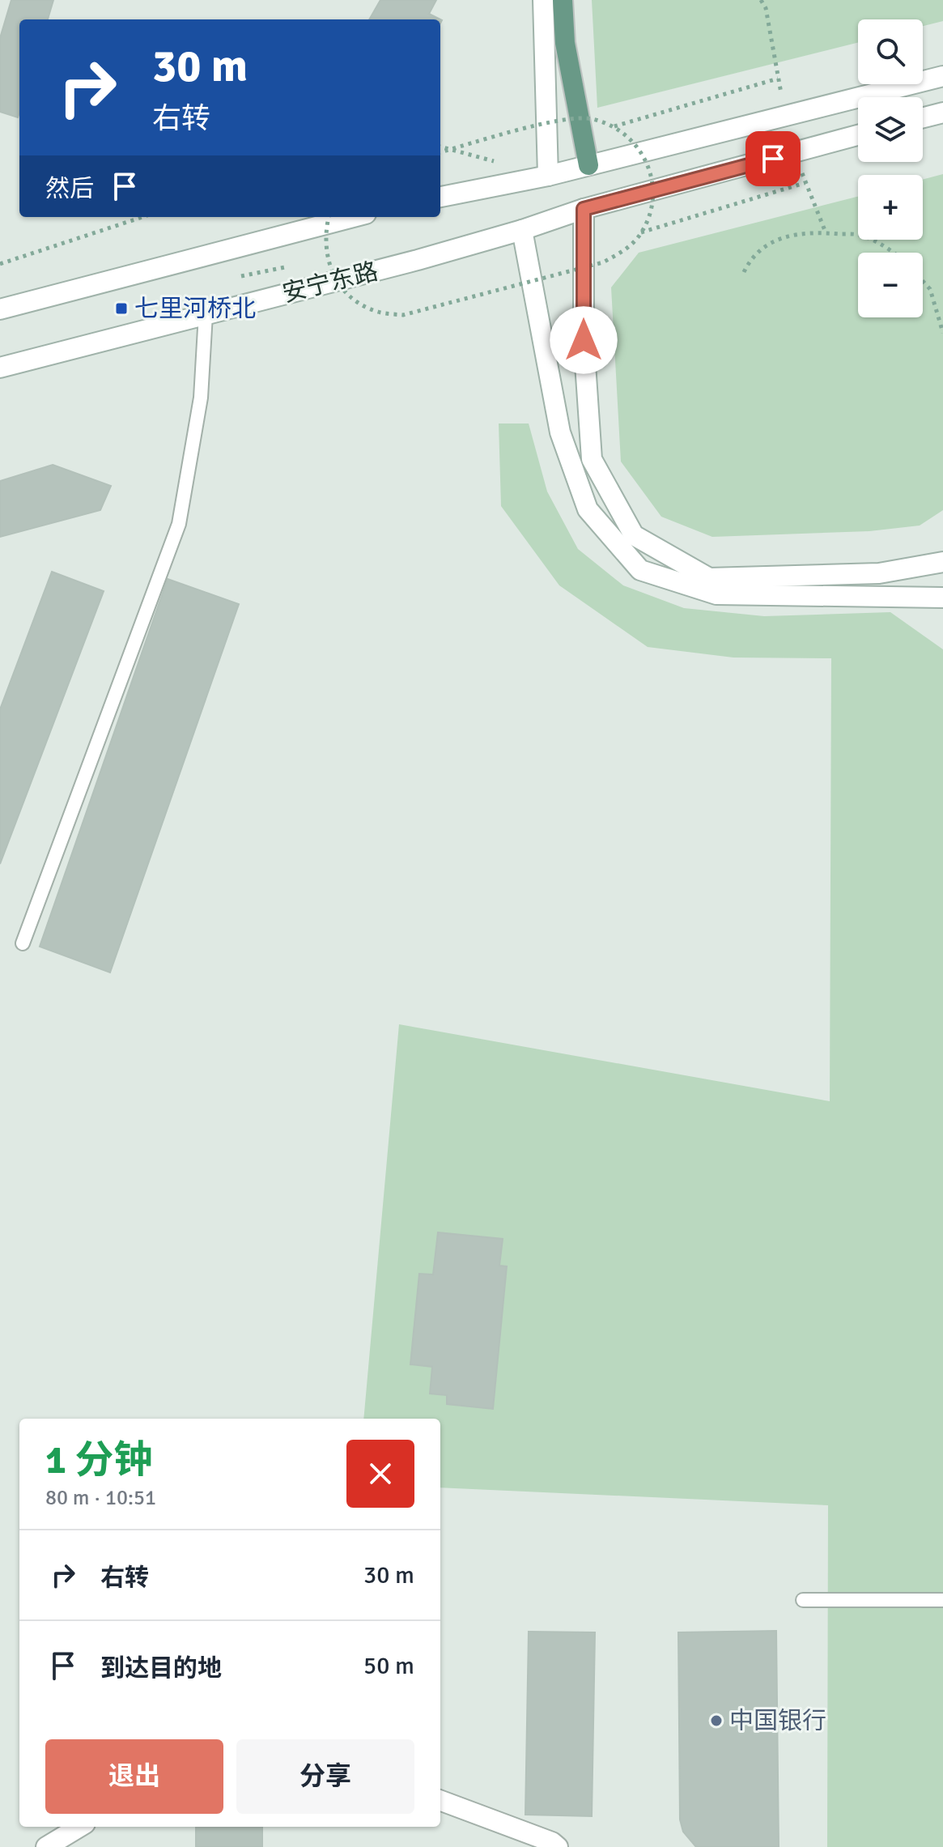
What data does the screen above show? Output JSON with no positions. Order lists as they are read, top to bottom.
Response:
{
  "streets": {
    "main road": ["安宁东路"]
  },
  "places": {
    "transit": ["七里河桥北"],
    "other": ["中国银行"]
  },
  "page": {
    "map_buttons": ["+", "−"],
    "turn": ["30 m", "右转"],
    "then": "然后",
    "heading": ["1 分钟", "80 m · 10:51"],
    "list": [
      {
        "name": "右转",
        "value": "30 m"
      },
      {
        "name": "到达目的地",
        "value": "50 m"
      }
    ],
    "buttons": ["退出", "分享"]
  }
}
